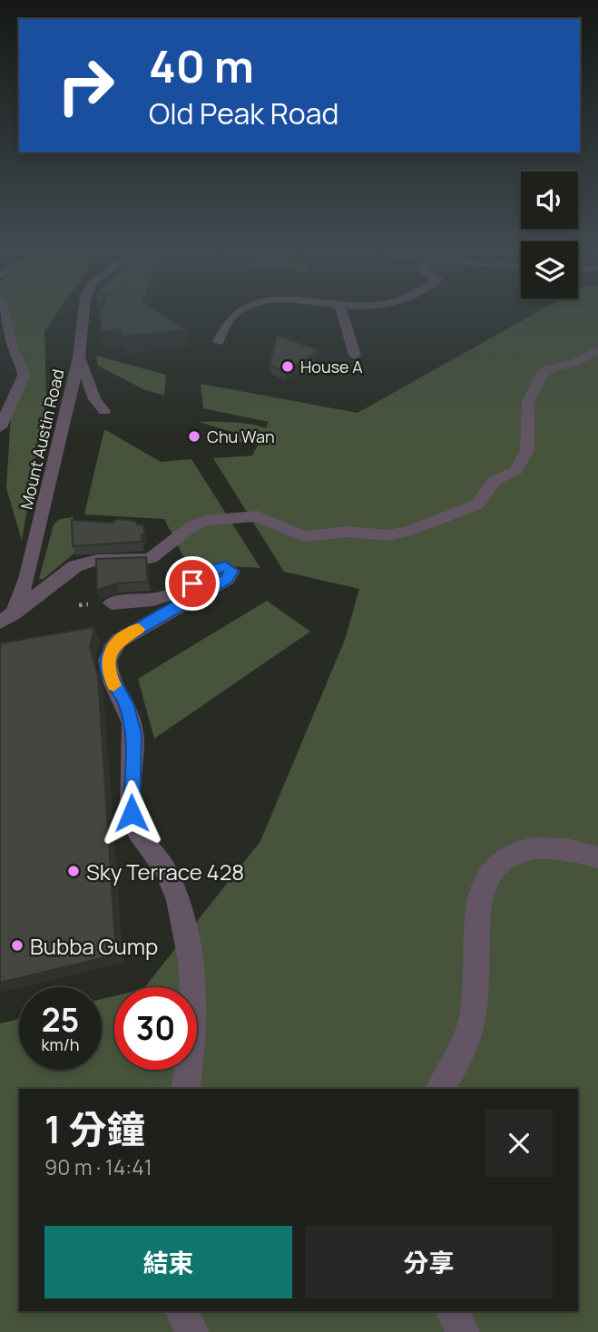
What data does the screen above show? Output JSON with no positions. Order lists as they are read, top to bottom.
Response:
{
  "streets": {
    "street": ["Mount Austin Road"]
  },
  "places": [
    "House A",
    "Chu Wan",
    "Sky Terrace 428",
    "Bubba Gump"
  ],
  "page": {
    "turn": ["40 m", "Old Peak Road"],
    "speed": "25 km/h",
    "limit": "30",
    "heading": ["1 分鐘", "90 m · 14:41"],
    "buttons": ["結束", "分享"]
  }
}
